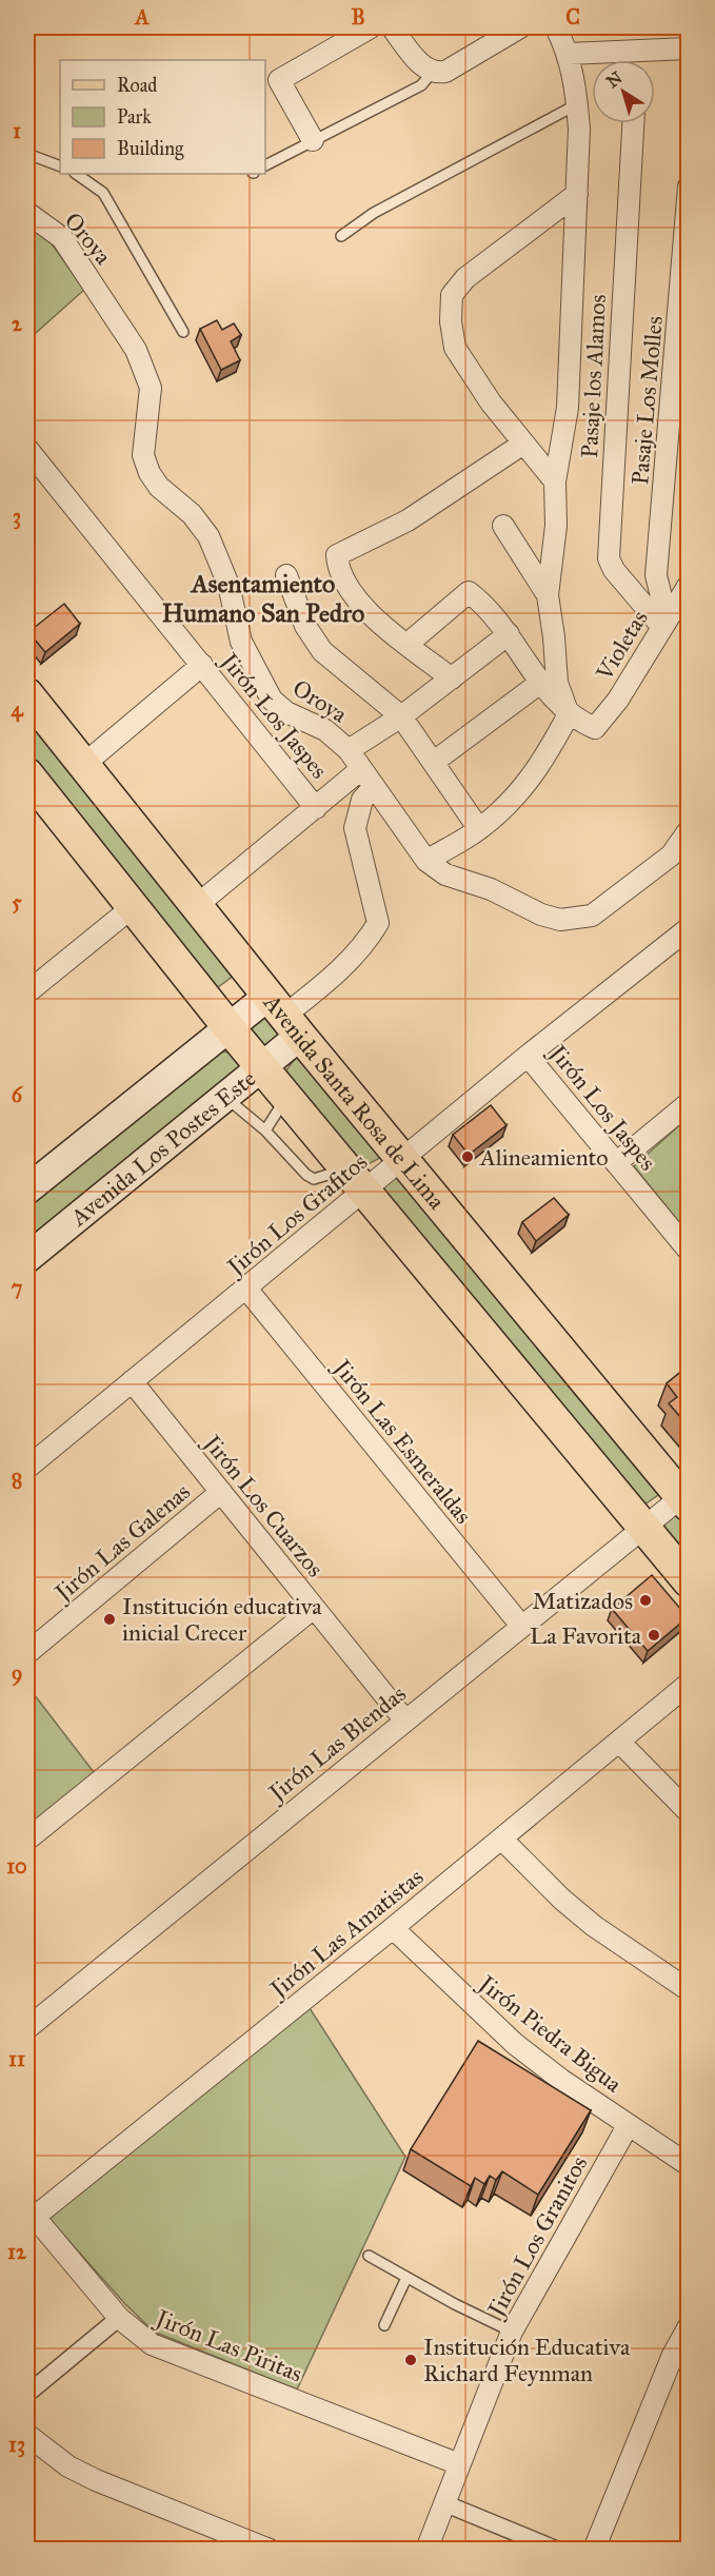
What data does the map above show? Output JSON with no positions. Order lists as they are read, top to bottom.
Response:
{
  "streets": {
    "main road": ["Avenida Santa Rosa de Lima", "Avenida Los Postes Este"],
    "street": [
      "Oroya",
      "Pasaje los Alamos",
      "Pasaje Los Molles",
      "Violetas",
      "Jirón Los Jaspes",
      "Jirón Los Grafitos",
      "Jirón Las Esmeraldas",
      "Jirón Los Cuarzos",
      "Jirón Las Galenas",
      "Jirón Las Blendas",
      "Jirón Las Amatistas",
      "Jirón Piedra Bigua",
      "Jirón Los Granitos",
      "Jirón Las Piritas"
    ]
  },
  "crossings": [
    ["Pasaje los Alamos", "Pasaje Los Molles"],
    ["Pasaje los Alamos", "Violetas"],
    ["Pasaje Los Molles", "Violetas"],
    ["Jirón Los Jaspes", "Jirón Los Grafitos"],
    ["Avenida Santa Rosa de Lima", "Avenida Los Postes Este"],
    ["Avenida Santa Rosa de Lima", "Jirón Los Grafitos"],
    ["Avenida Santa Rosa de Lima", "Jirón Las Blendas"],
    ["Jirón Los Grafitos", "Jirón Las Esmeraldas"],
    ["Jirón Los Grafitos", "Jirón Los Cuarzos"],
    ["Jirón Las Esmeraldas", "Jirón Las Blendas"],
    ["Jirón Los Cuarzos", "Jirón Las Galenas"],
    ["Jirón Los Cuarzos", "Jirón Las Blendas"],
    ["Jirón Las Amatistas", "Jirón Piedra Bigua"],
    ["Jirón Las Amatistas", "Jirón Las Piritas"],
    ["Jirón Piedra Bigua", "Jirón Los Granitos"],
    ["Jirón Los Granitos", "Jirón Las Piritas"]
  ],
  "districts": ["Asentamiento Humano San Pedro"],
  "places": [
    "Alineamiento",
    "Matizados",
    "Institución educativa inicial Crecer",
    "La Favorita",
    "Institución Educativa Richard Feynman"
  ],
  "legend": ["Road", "Park", "Building"],
  "north": "top left",
  "grid": {
    "columns": ["A", "B", "C"],
    "rows": [
      "1",
      "2",
      "3",
      "4",
      "5",
      "6",
      "7",
      "8",
      "9",
      "10",
      "11",
      "12",
      "13"
    ]
  }
}
